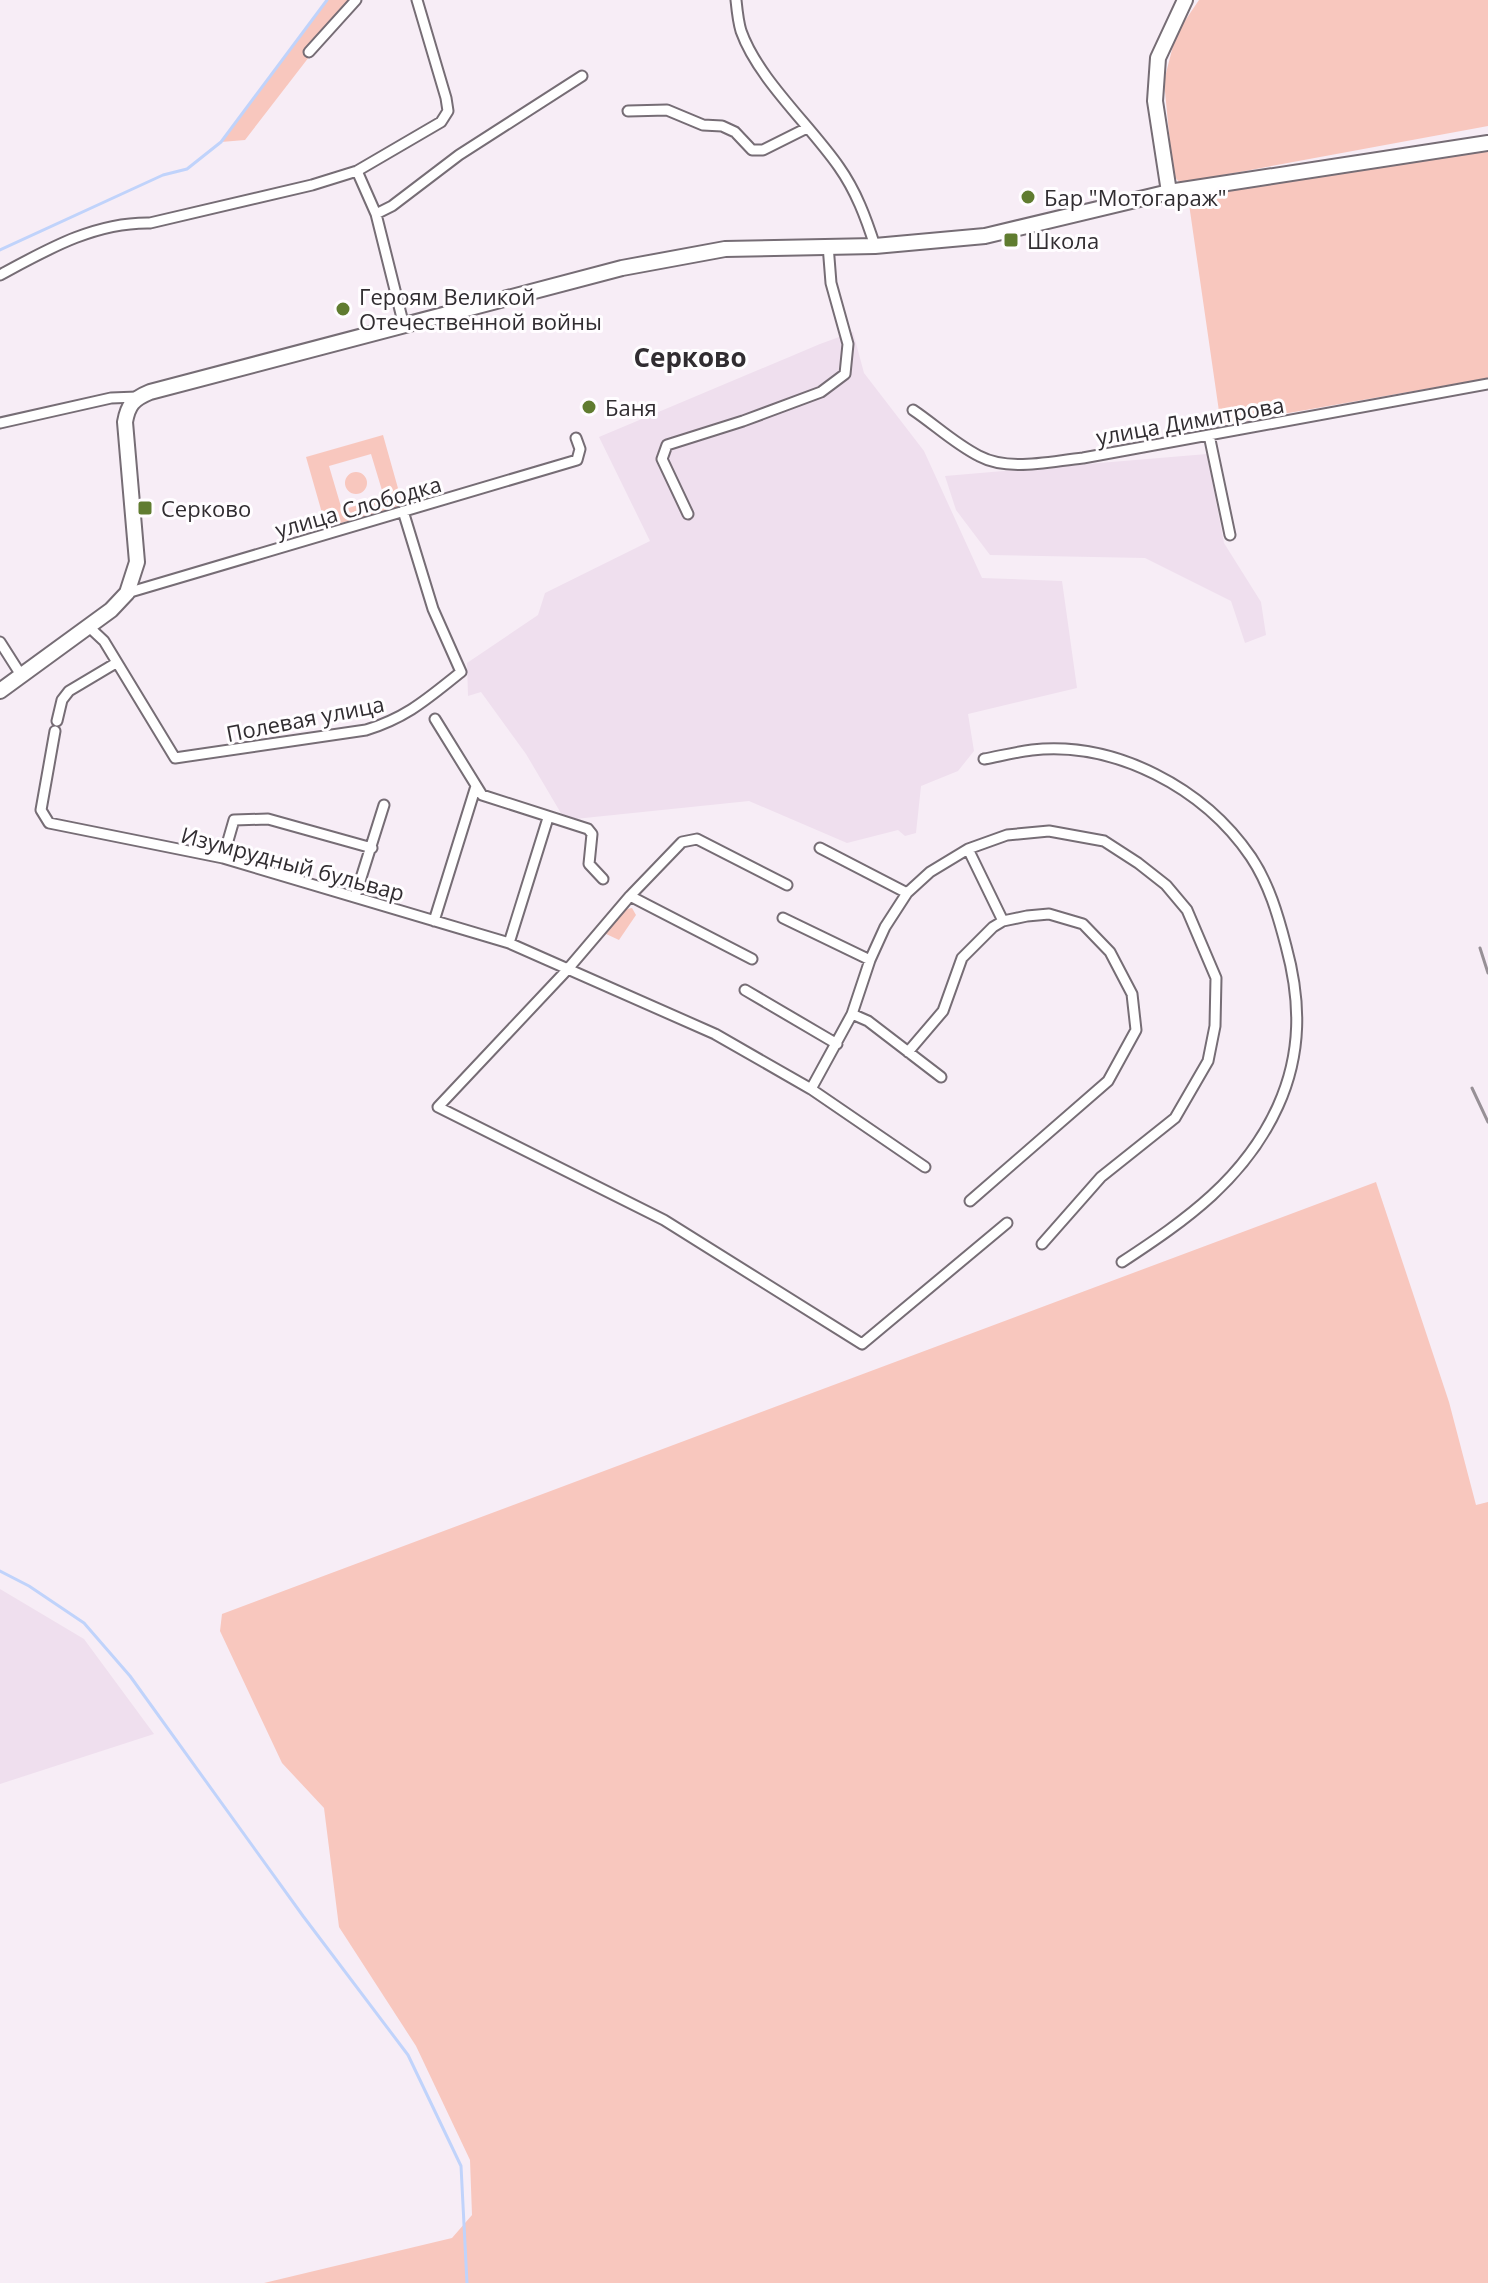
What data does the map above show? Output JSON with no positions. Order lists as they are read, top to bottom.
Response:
{
  "streets": {
    "street": [
      "улица Димитрова",
      "улица Слободка",
      "Полевая улица",
      "Изумрудный бульвар"
    ]
  },
  "crossings": [
    ["улица Слободка", "Полевая улица"],
    ["Полевая улица", "Изумрудный бульвар"]
  ],
  "districts": ["Серково"],
  "places": {
    "other": ["Бар \"Мотогараж\"", "Героям Великой Отечественной войны", "Баня"],
    "transit": ["Школа", "Серково"]
  }
}
